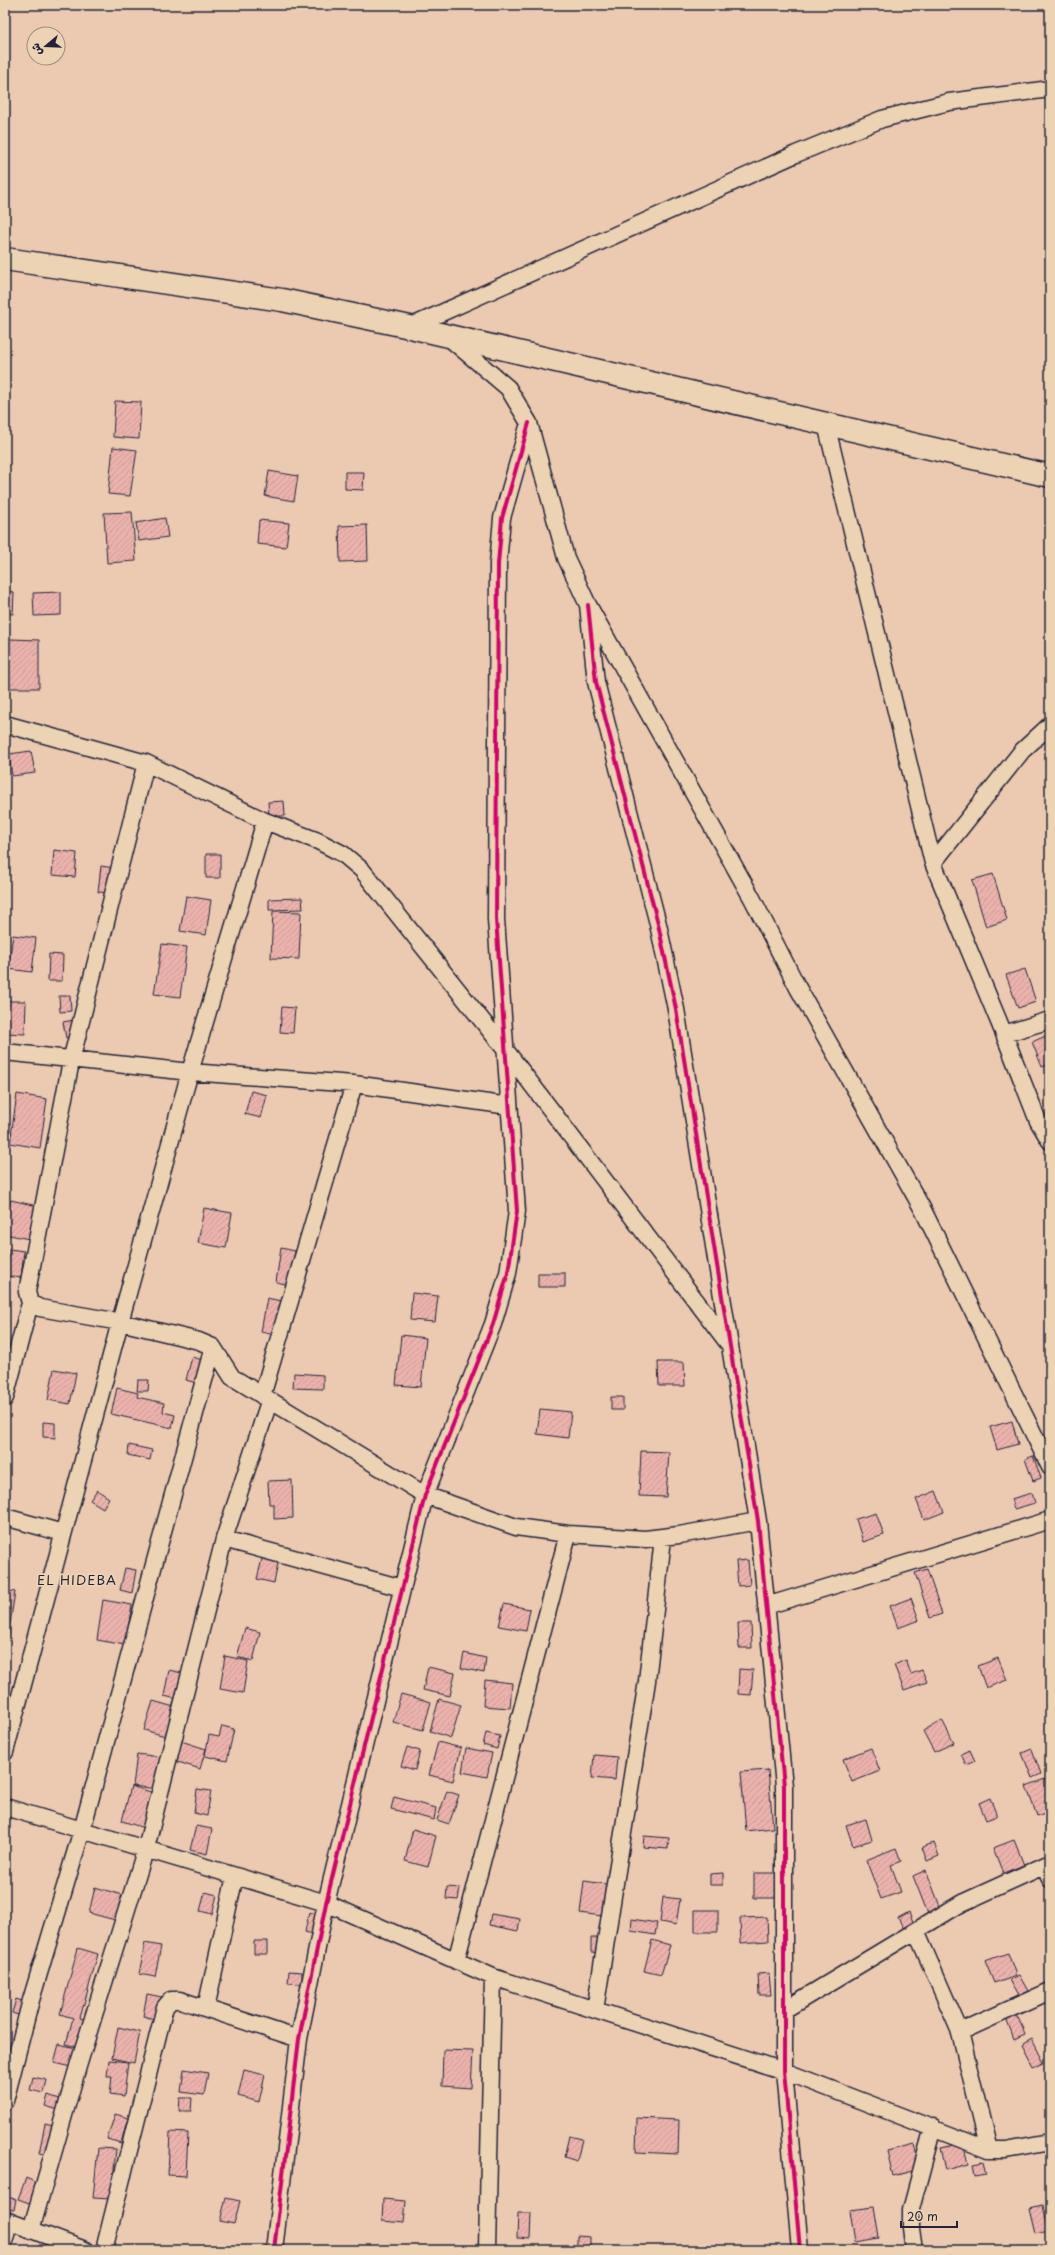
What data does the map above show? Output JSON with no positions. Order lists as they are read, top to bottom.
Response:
{
  "districts": ["EL HIDEBA"],
  "scale_bar": "20 m",
  "north": "left"
}
